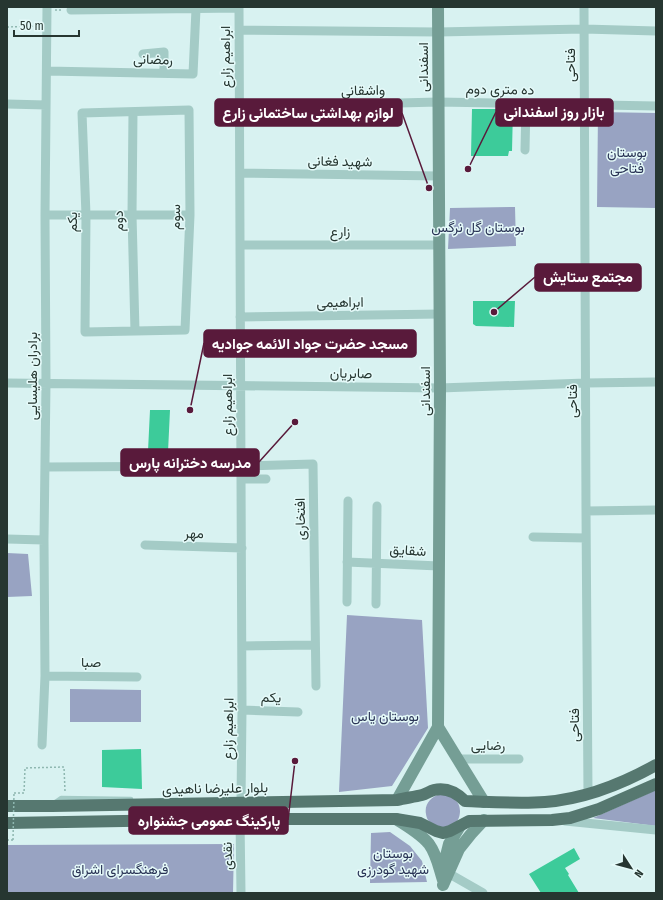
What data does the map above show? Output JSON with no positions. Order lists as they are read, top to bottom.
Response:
{
  "streets": {
    "main road": ["اسفندانی", "بلوار علیرضا ناهیدی"],
    "street": [
      "ابراهیم زارع",
      "رمضانی",
      "فتاحی",
      "ده متری دوم",
      "واشقانی",
      "شهید فغانی",
      "سوم",
      "دوم",
      "یکم",
      "زارع",
      "ابراهیمی",
      "صابریان",
      "برادران هلیسایی",
      "افتخاری",
      "مهر",
      "شقایق",
      "صبا",
      "رضایی",
      "نقدی"
    ]
  },
  "crossings": [
    ["ابراهیم زارع", "واشقانی"],
    ["ابراهیم زارع", "شهید فغانی"],
    ["ابراهیم زارع", "یکم"],
    ["ابراهیم زارع", "زارع"],
    ["ابراهیم زارع", "ابراهیمی"],
    ["ابراهیم زارع", "صابریان"],
    ["ابراهیم زارع", "افتخاری"],
    ["ابراهیم زارع", "مهر"],
    ["ابراهیم زارع", "بلوار علیرضا ناهیدی"],
    ["رمضانی", "برادران هلیسایی"],
    ["فتاحی", "ده متری دوم"],
    ["فتاحی", "صابریان"],
    ["اسفندانی", "ده متری دوم"],
    ["اسفندانی", "واشقانی"],
    ["اسفندانی", "شهید فغانی"],
    ["اسفندانی", "زارع"],
    ["اسفندانی", "ابراهیمی"],
    ["اسفندانی", "صابریان"],
    ["اسفندانی", "شقایق"],
    ["ده متری دوم", "واشقانی"],
    ["سوم", "دوم"],
    ["سوم", "یکم"],
    ["صابریان", "برادران هلیسایی"],
    ["برادران هلیسایی", "صبا"]
  ],
  "parks": [
    "بوستان فتاحی",
    "بوستان گل نرگس",
    "بوستان یاس",
    "بوستان شهید گودرزی",
    "فرهنگسرای اشراق"
  ],
  "places": [
    "بازار روز اسفندانی",
    "لوازم بهداشتی ساختمانی زارع",
    "مجتمع ستایش",
    "مسجد حضرت جواد الائمه جوادیه",
    "مدرسه دخترانه پارس",
    "پارکینگ عمومی جشنواره"
  ],
  "scale_bar": "50 m",
  "north": "bottom right"
}
